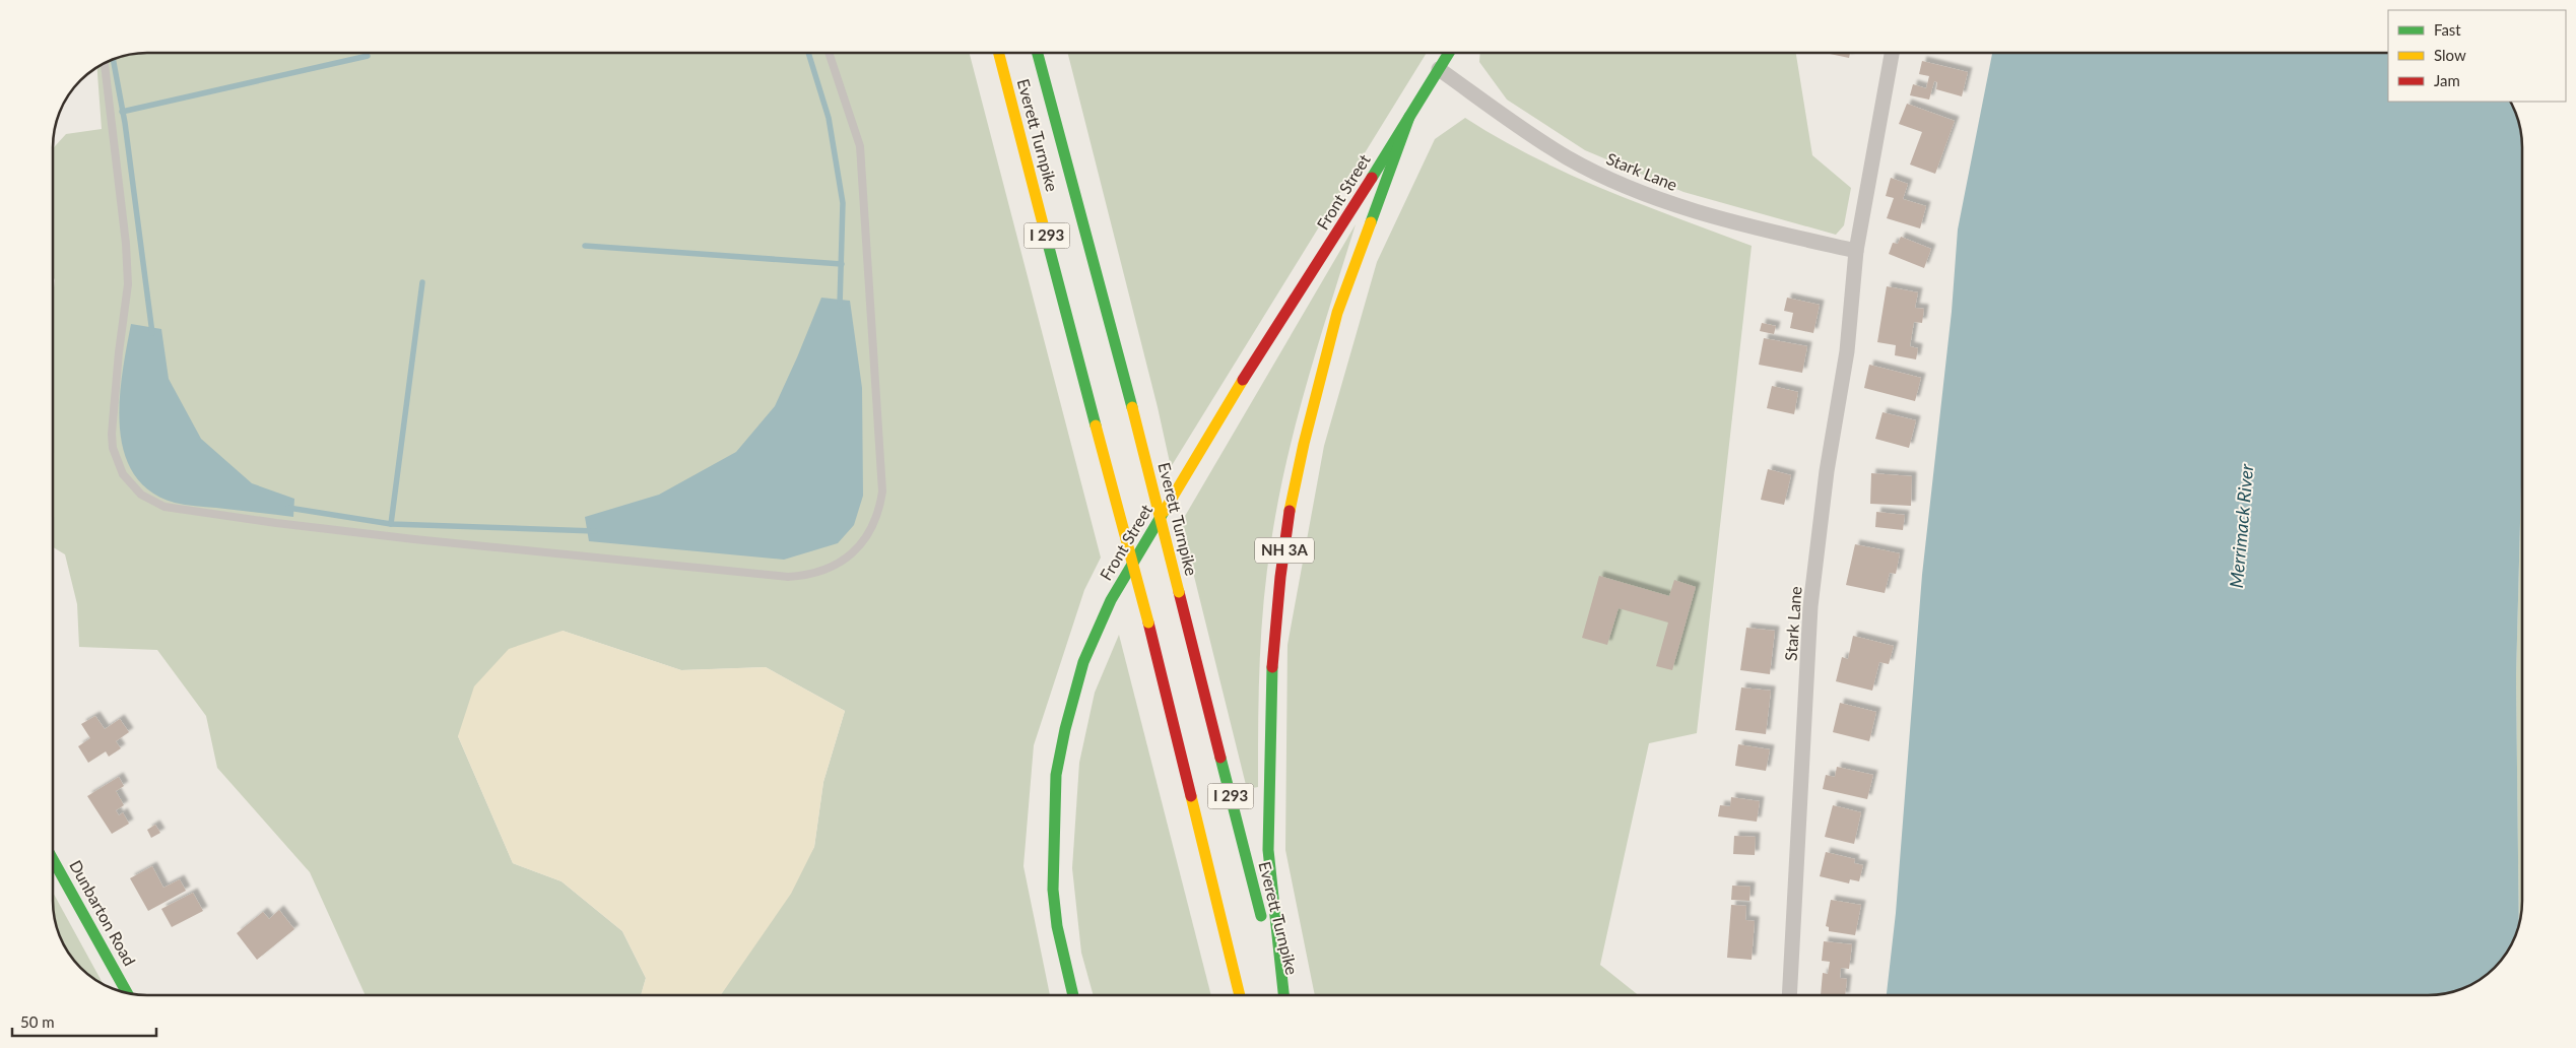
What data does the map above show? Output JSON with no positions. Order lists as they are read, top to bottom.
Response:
{
  "streets": {
    "main road": [
      "Everett Turnpike",
      "Front Street",
      "I 293",
      "NH 3A",
      "Dunbarton Road"
    ],
    "street": ["Stark Lane"]
  },
  "crossings": [
    ["Stark Lane", "Front Street"],
    ["Front Street", "NH 3A"]
  ],
  "water": ["Merrimack River"],
  "legend": ["Fast", "Slow", "Jam"],
  "scale_bar": "50 m"
}
